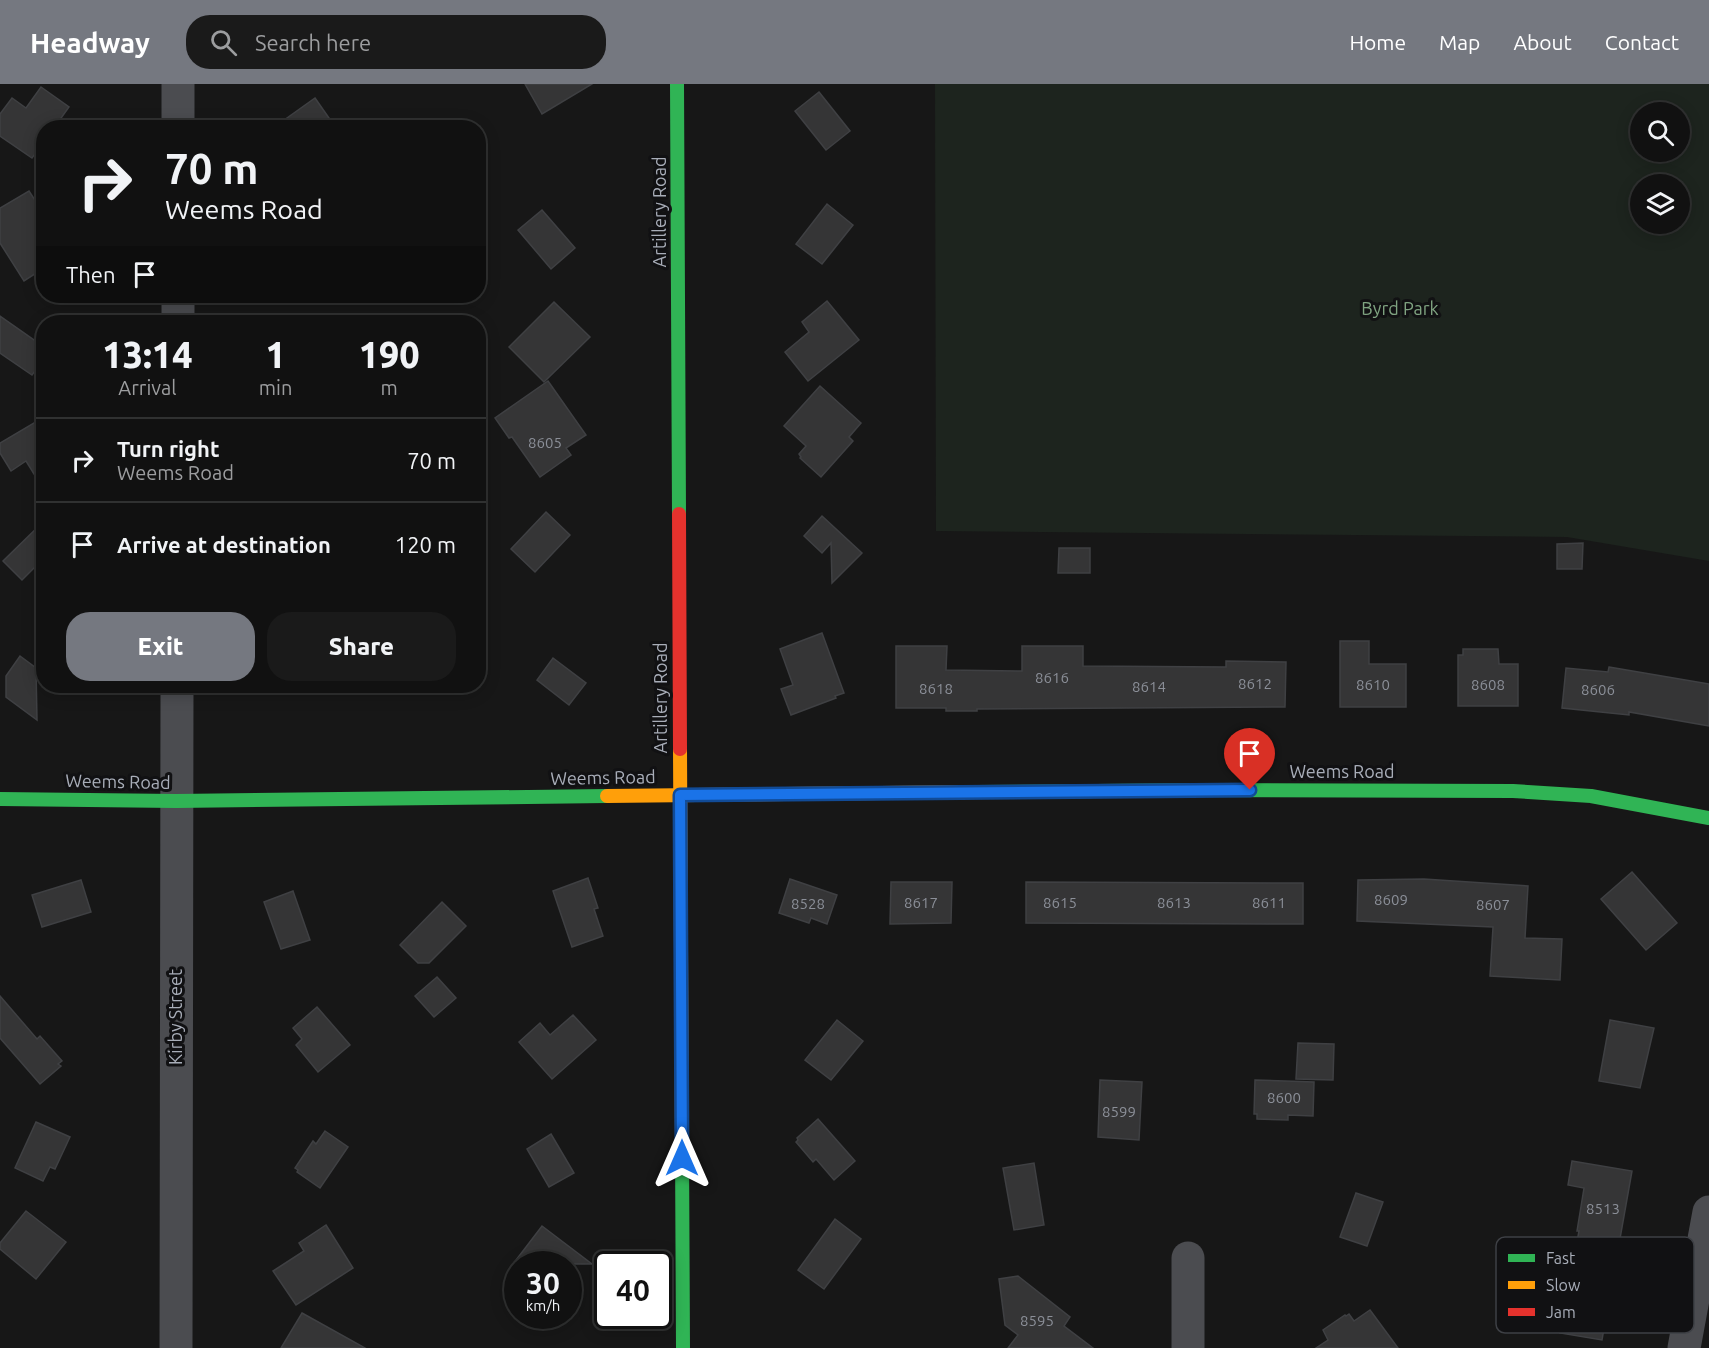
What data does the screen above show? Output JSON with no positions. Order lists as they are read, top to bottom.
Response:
{
  "streets": {
    "street": ["Artillery Road", "Weems Road", "Kirby Street"]
  },
  "crossings": [
    ["Artillery Road", "Weems Road"],
    ["Weems Road", "Kirby Street"]
  ],
  "parks": ["Byrd Park"],
  "house_numbers": [
    "8605",
    "8616",
    "8612",
    "8610",
    "8608",
    "8614",
    "8618",
    "8606",
    "8609",
    "8617",
    "8615",
    "8613",
    "8611",
    "8528",
    "8607",
    "8600",
    "8599",
    "8513",
    "8595"
  ],
  "legend": ["Fast", "Slow", "Jam"],
  "page": {
    "header": "Headway",
    "search": "Search here",
    "nav": [
      "Home",
      "Map",
      "About",
      "Contact"
    ],
    "turn": ["70 m", "Weems Road"],
    "then": "Then",
    "eta": [
      "13:14",
      "Arrival",
      "1",
      "min",
      "190",
      "m"
    ],
    "list": [
      {
        "name": "Turn right",
        "note": "Weems Road",
        "value": "70 m"
      },
      {
        "name": "Arrive at destination",
        "value": "120 m"
      }
    ],
    "buttons": ["Exit", "Share"],
    "speed": "30 km/h",
    "limit": "40"
  }
}
